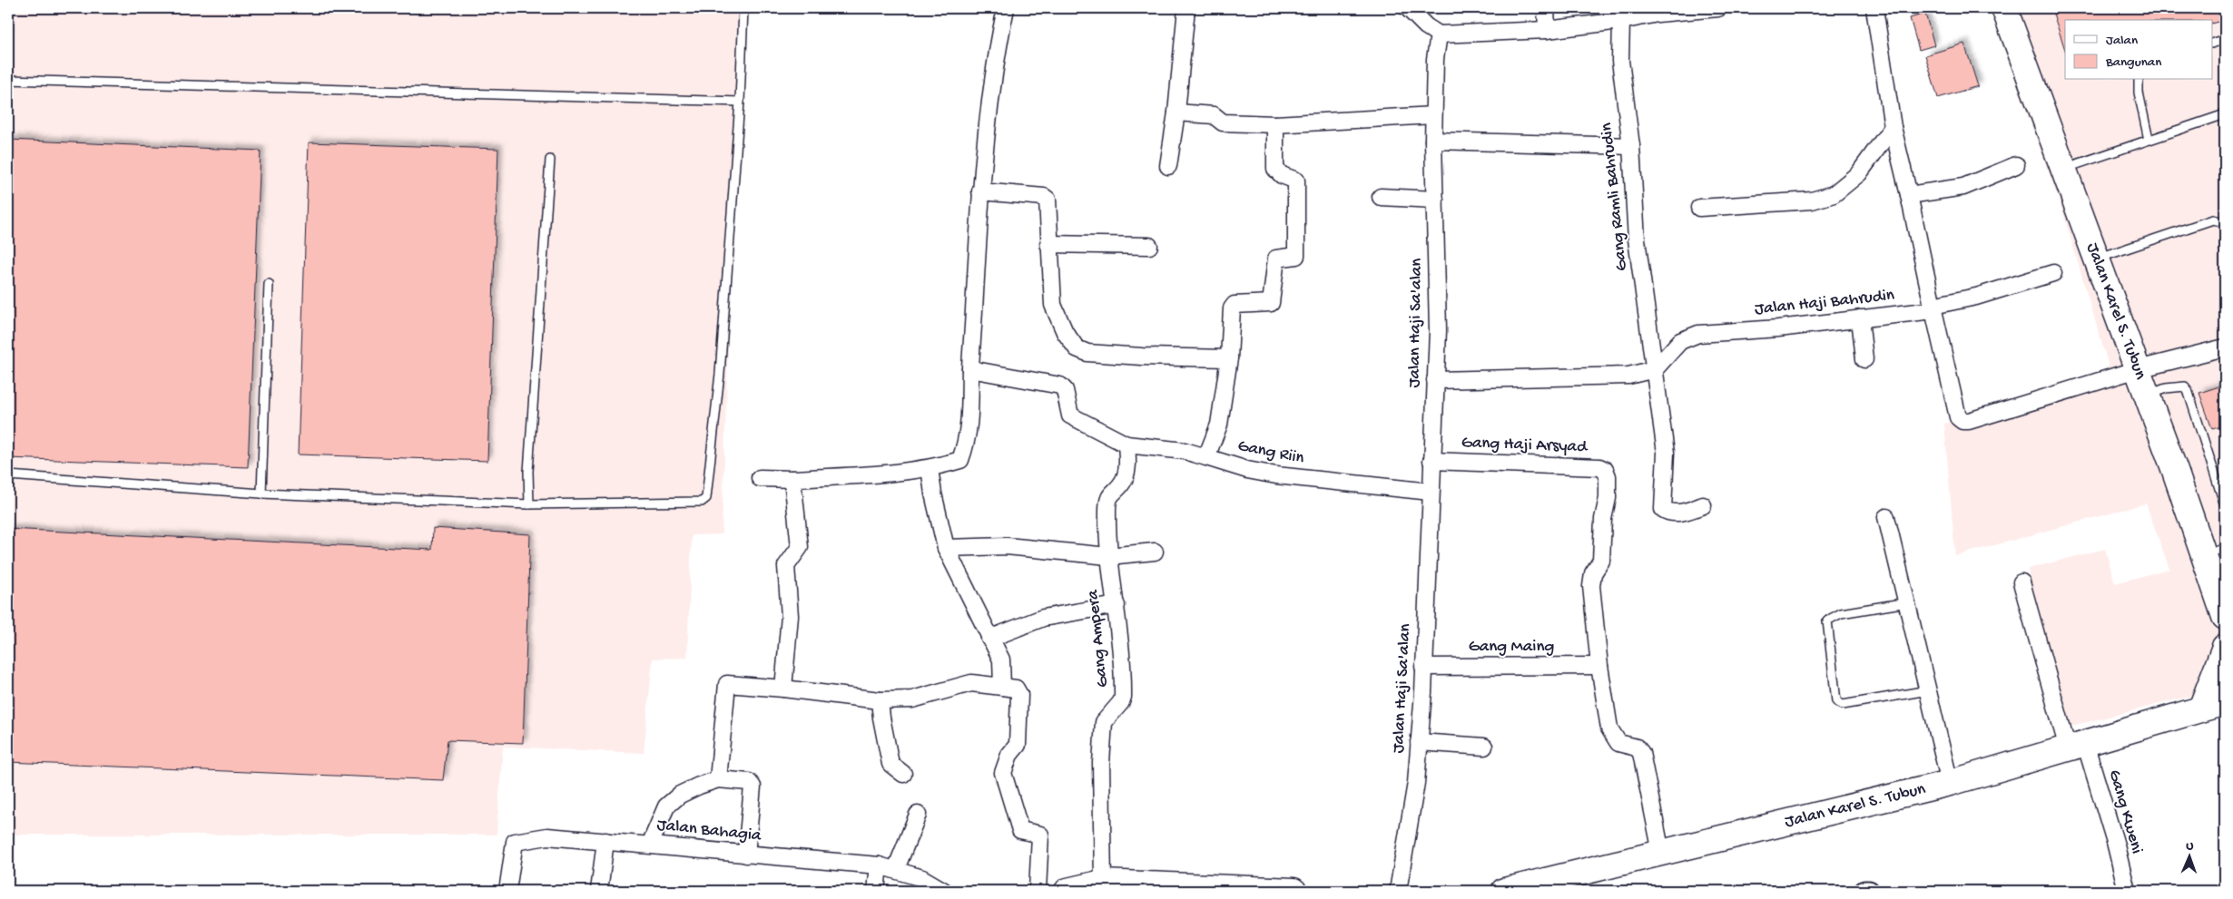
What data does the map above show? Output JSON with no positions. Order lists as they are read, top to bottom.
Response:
{
  "streets": {
    "main road": ["Jalan Karel S. Tubun"],
    "street": [
      "Gang Ramli Bahrudin",
      "Jalan Haji Bahrudin",
      "Jalan Haji Sa'alan",
      "Gang Haji Arsyad",
      "Gang Riin",
      "Gang Ampera",
      "Gang Maing",
      "Gang Kweni",
      "Jalan Bahagia"
    ]
  },
  "crossings": [
    ["Gang Ramli Bahrudin", "Jalan Haji Bahrudin"],
    ["Jalan Karel S. Tubun", "Gang Kweni"],
    ["Jalan Haji Sa'alan", "Gang Haji Arsyad"],
    ["Jalan Haji Sa'alan", "Gang Riin"],
    ["Jalan Haji Sa'alan", "Gang Maing"],
    ["Gang Haji Arsyad", "Gang Maing"]
  ],
  "legend": ["Jalan", "Bangunan"],
  "north": "top"
}
